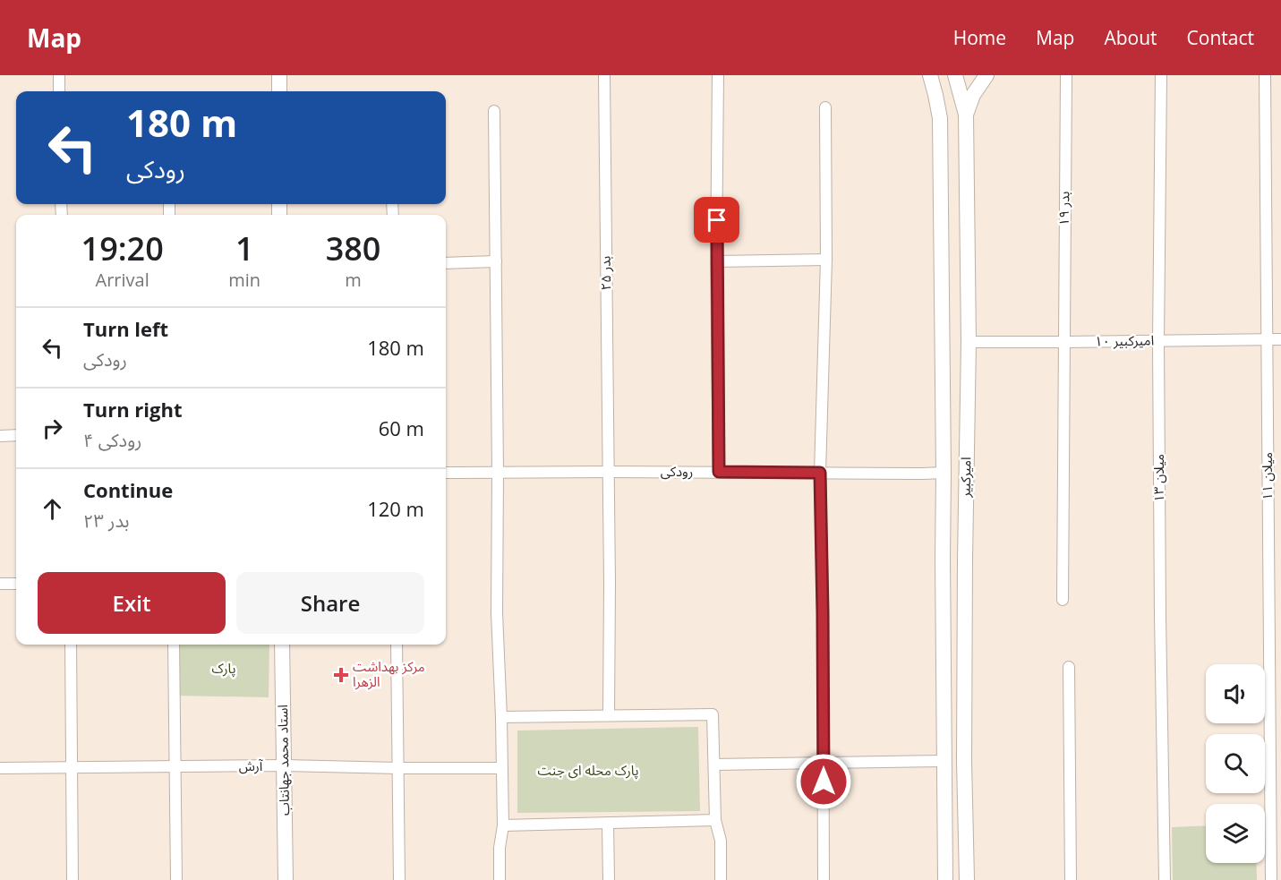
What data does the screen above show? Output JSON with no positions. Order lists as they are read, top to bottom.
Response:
{
  "streets": {
    "street": [
      "بدر ۱۹",
      "بدر ۲۵",
      "امیرکبیر ۱۰",
      "رودکی",
      "میلان ۱۱",
      "امیرکبیر",
      "میلان ۱۳",
      "استاد محمد جهانتاب",
      "آرش"
    ]
  },
  "crossings": [
    ["بدر ۱۹", "امیرکبیر ۱۰"],
    ["بدر ۲۵", "رودکی"],
    ["امیرکبیر ۱۰", "میلان ۱۱"],
    ["امیرکبیر ۱۰", "امیرکبیر"],
    ["امیرکبیر ۱۰", "میلان ۱۳"],
    ["رودکی", "امیرکبیر"],
    ["استاد محمد جهانتاب", "آرش"]
  ],
  "parks": ["پارک", "پارک محله ای جنت"],
  "places": {
    "health": ["مرکز بهداشت الزهرا"]
  },
  "page": {
    "header": "Map",
    "nav": [
      "Home",
      "Map",
      "About",
      "Contact"
    ],
    "turn": ["180 m", "رودکی"],
    "eta": [
      "19:20",
      "Arrival",
      "1",
      "min",
      "380",
      "m"
    ],
    "list": [
      {
        "name": "Turn left",
        "note": "رودکی",
        "value": "180 m"
      },
      {
        "name": "Turn right",
        "note": "رودکی ۴",
        "value": "60 m"
      },
      {
        "name": "Continue",
        "note": "بدر ۲۳",
        "value": "120 m"
      }
    ],
    "buttons": ["Exit", "Share"]
  }
}
